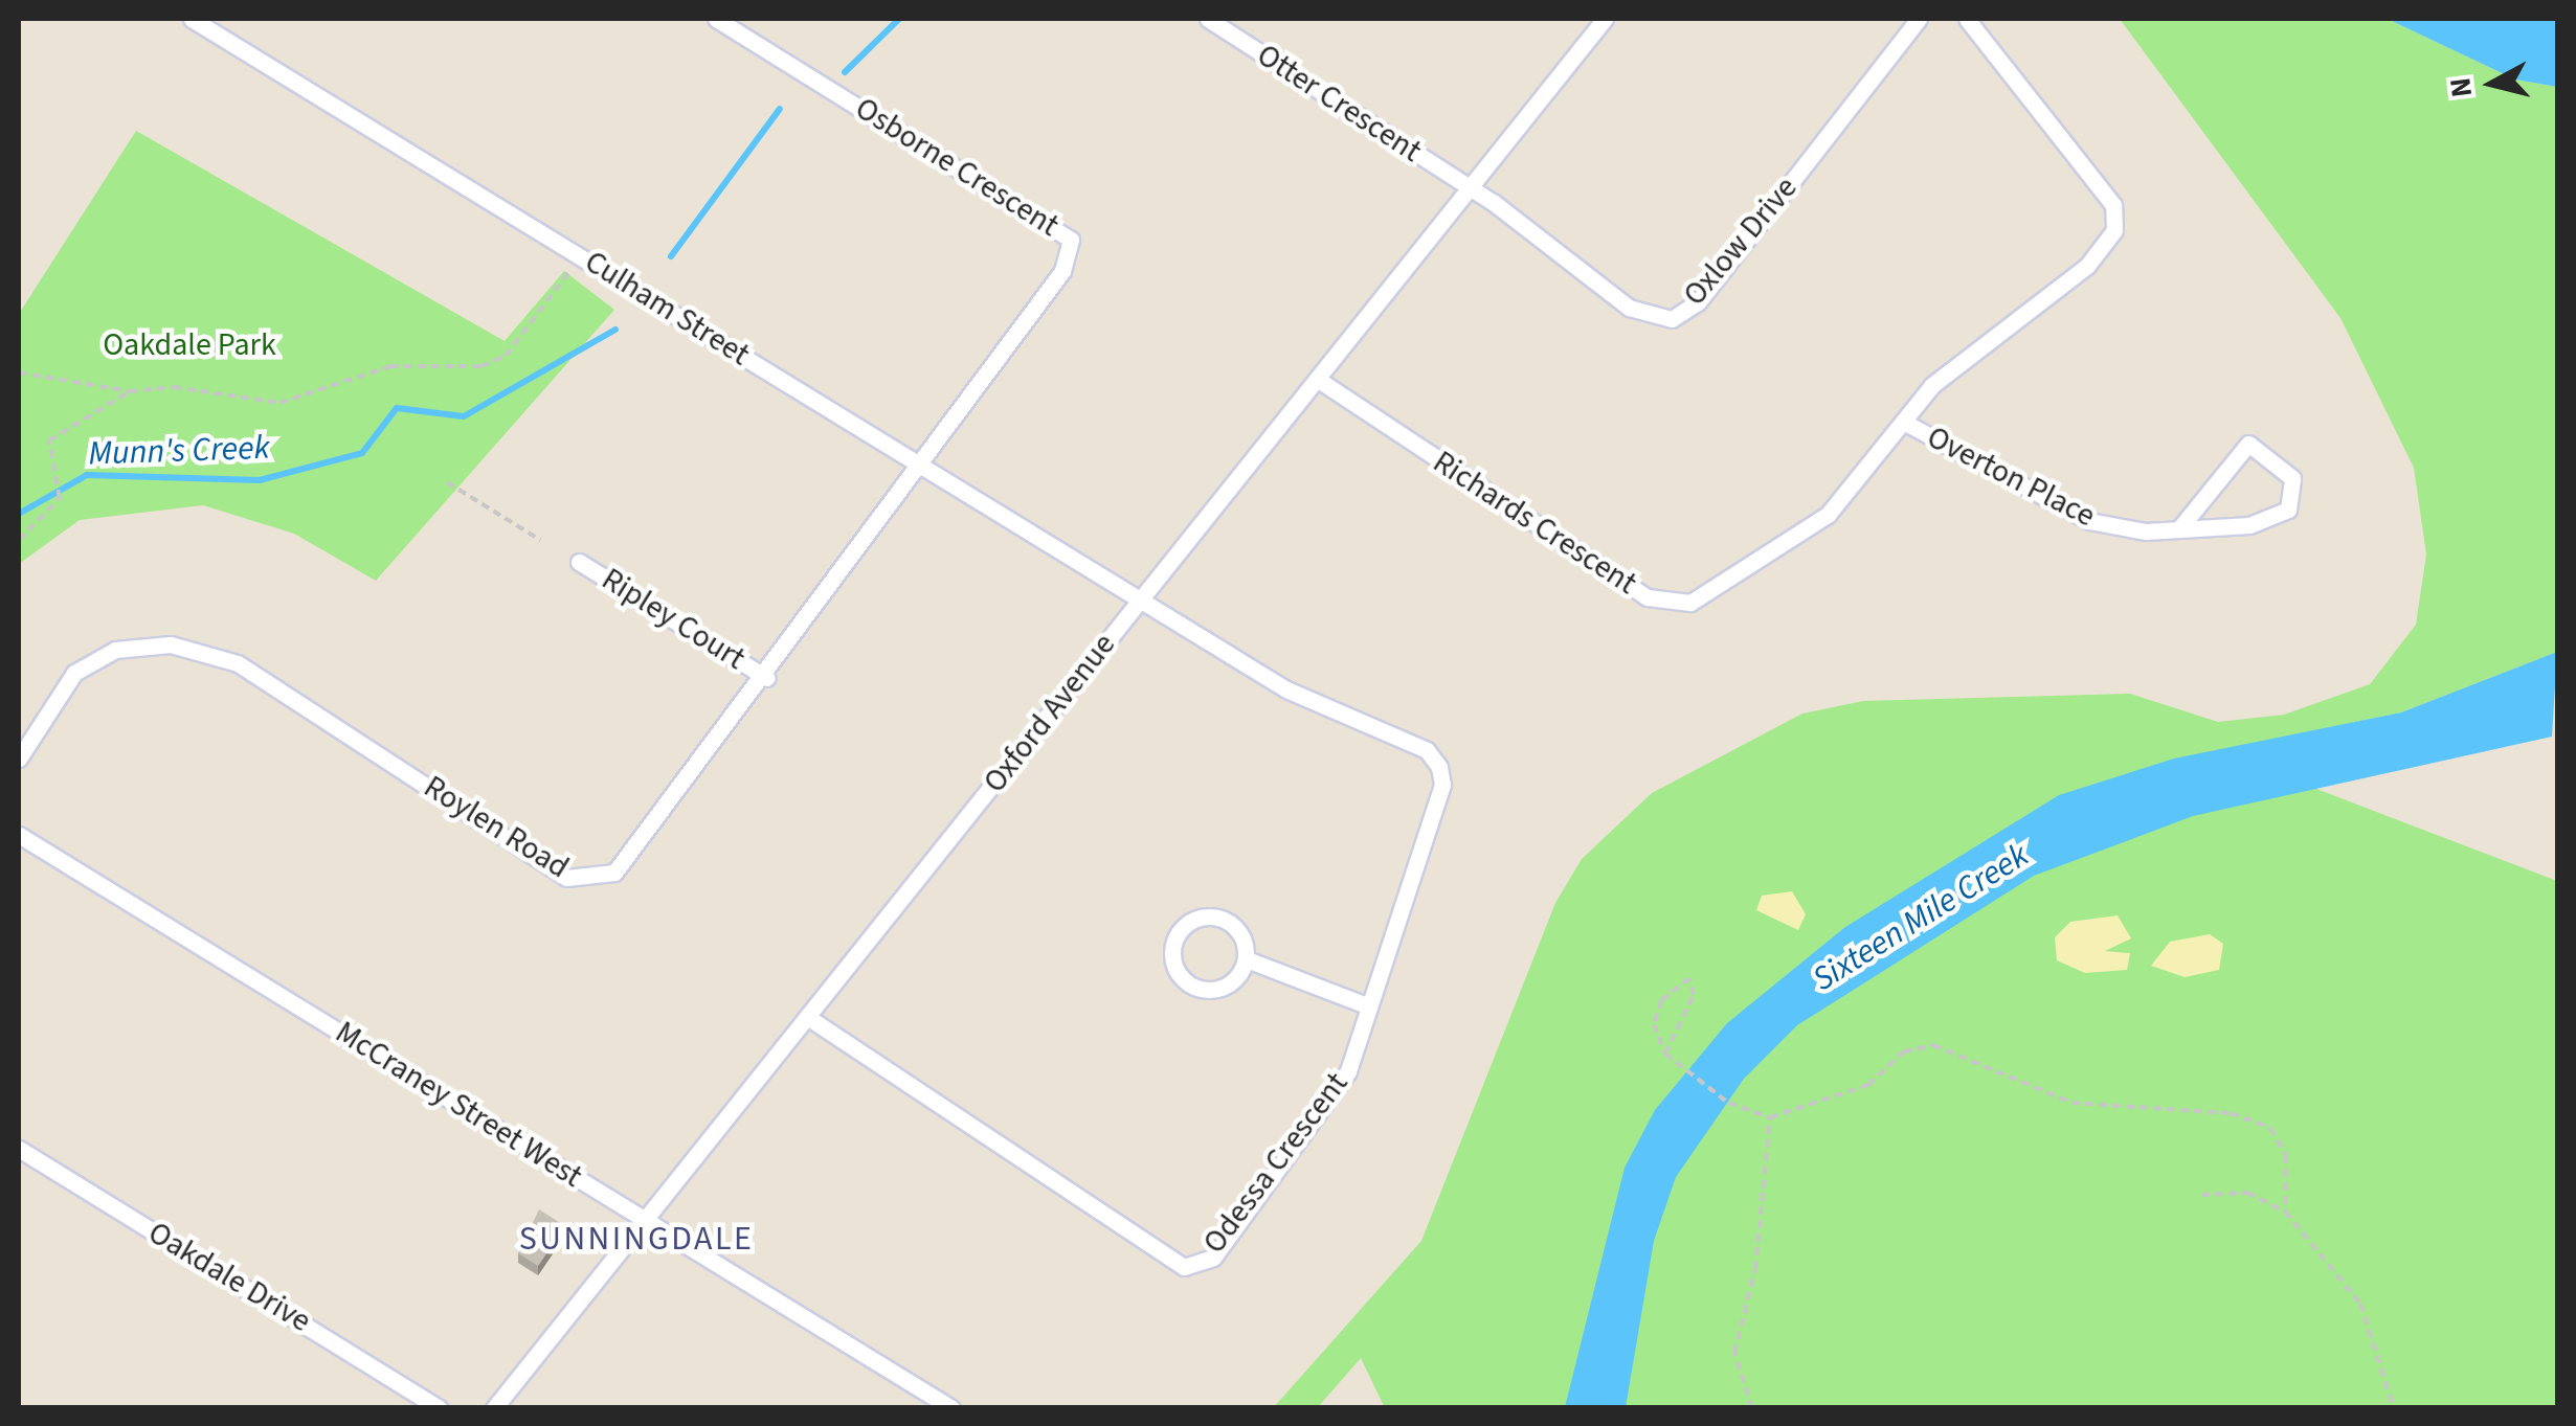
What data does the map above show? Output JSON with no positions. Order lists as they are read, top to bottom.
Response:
{
  "streets": {
    "street": [
      "Otter Crescent",
      "Osborne Crescent",
      "Oxlow Drive",
      "Culham Street",
      "Overton Place",
      "Richards Crescent",
      "Ripley Court",
      "Oxford Avenue",
      "Roylen Road",
      "McCraney Street West",
      "Odessa Crescent",
      "Oakdale Drive"
    ]
  },
  "crossings": [
    ["Otter Crescent", "Oxlow Drive"],
    ["Otter Crescent", "Oxford Avenue"],
    ["Osborne Crescent", "Culham Street"],
    ["Osborne Crescent", "Roylen Road"],
    ["Oxlow Drive", "Oxford Avenue"],
    ["Culham Street", "Oxford Avenue"],
    ["Culham Street", "Roylen Road"],
    ["Culham Street", "Odessa Crescent"],
    ["Overton Place", "Richards Crescent"],
    ["Richards Crescent", "Oxford Avenue"],
    ["Ripley Court", "Roylen Road"],
    ["Oxford Avenue", "McCraney Street West"],
    ["Oxford Avenue", "Odessa Crescent"]
  ],
  "districts": ["SUNNINGDALE"],
  "water": ["Munn's Creek", "Sixteen Mile Creek"],
  "parks": ["Oakdale Park"],
  "north": "left"
}
